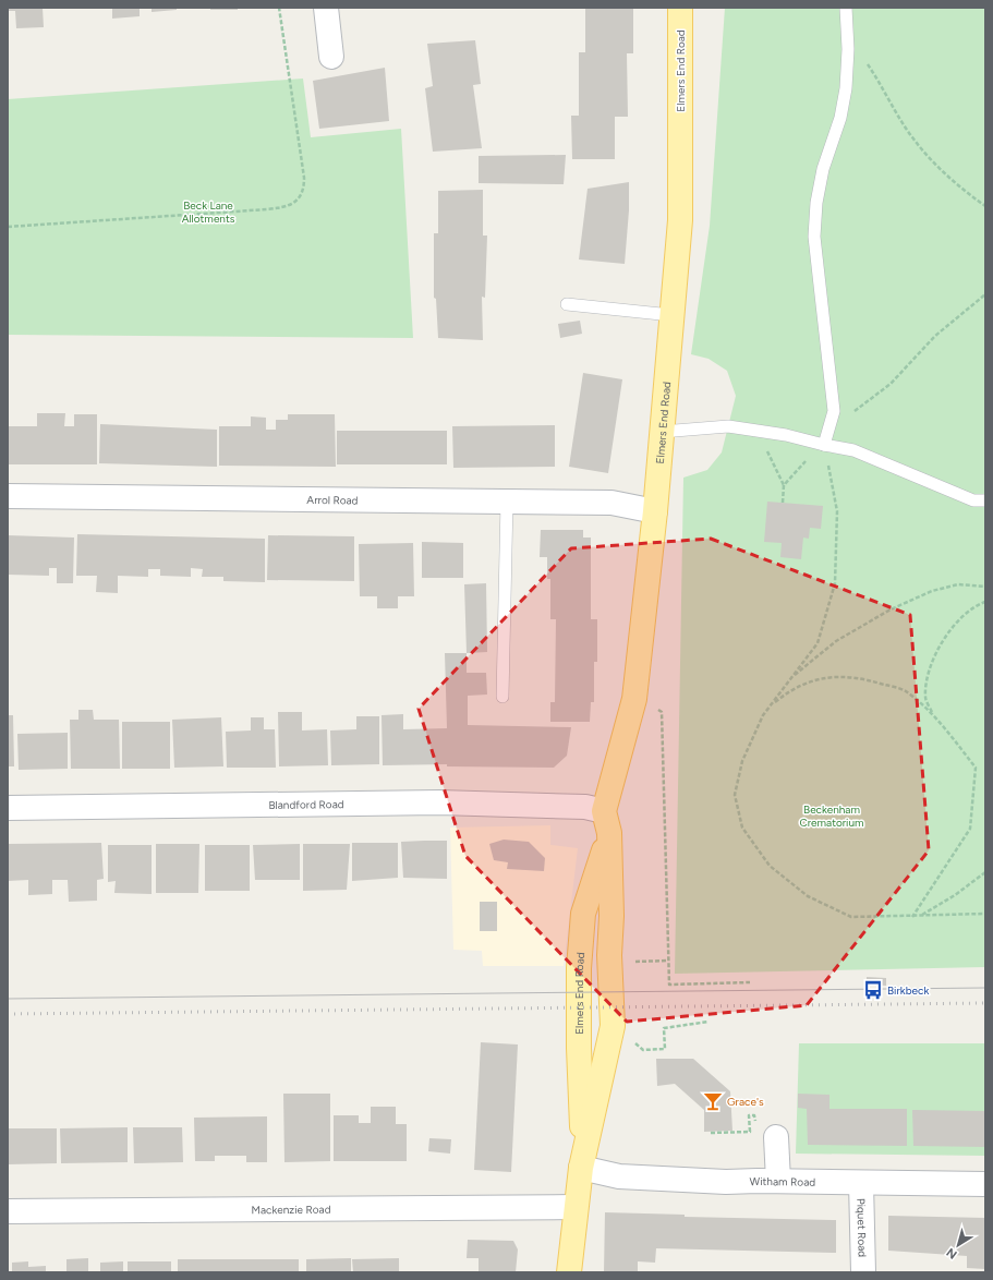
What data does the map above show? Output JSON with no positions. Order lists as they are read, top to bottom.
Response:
{
  "streets": {
    "main road": ["Elmers End Road"],
    "street": [
      "Arrol Road",
      "Blandford Road",
      "Witham Road",
      "Mackenzie Road",
      "Piquet Road"
    ]
  },
  "crossings": [
    ["Elmers End Road", "Arrol Road"],
    ["Elmers End Road", "Blandford Road"],
    ["Elmers End Road", "Witham Road"],
    ["Elmers End Road", "Mackenzie Road"],
    ["Witham Road", "Piquet Road"]
  ],
  "parks": ["Beck Lane Allotments", "Beckenham Crematorium"],
  "places": {
    "bus stop": ["Birkbeck"],
    "bar": ["Grace's"]
  },
  "north": "bottom left"
}
